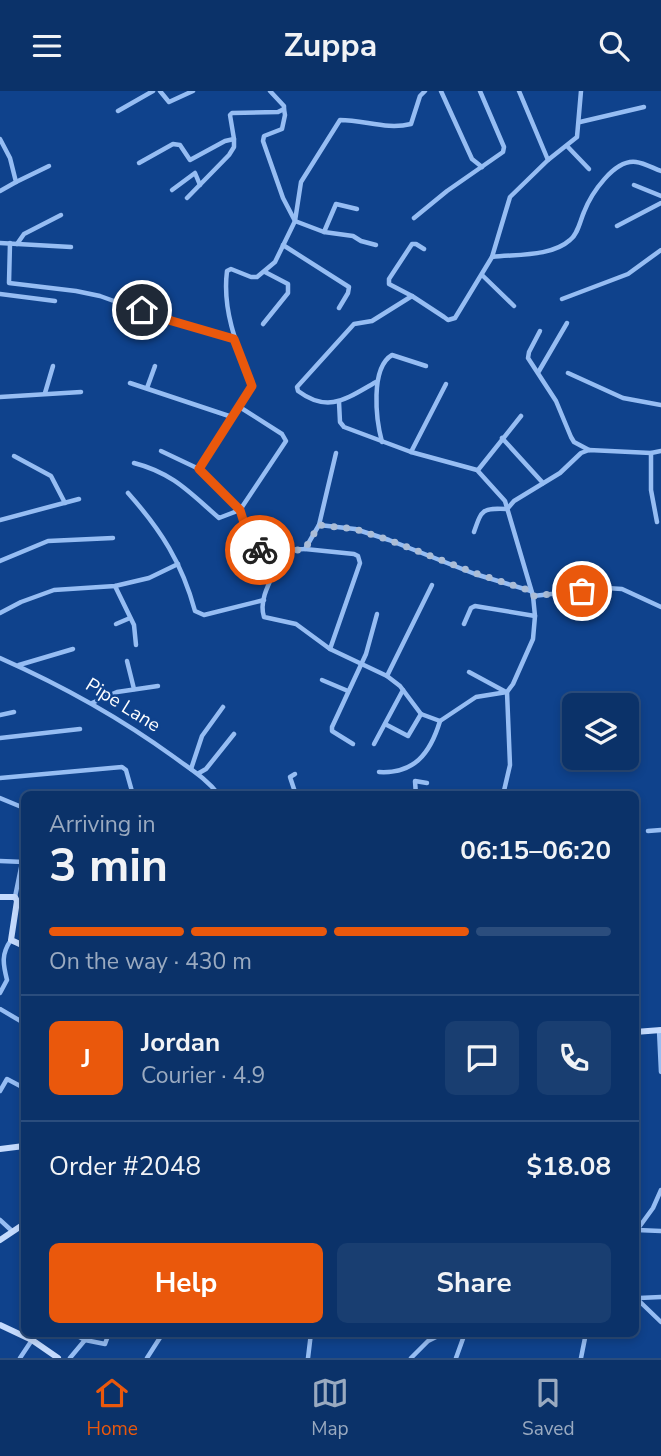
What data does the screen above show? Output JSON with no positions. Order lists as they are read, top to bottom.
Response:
{
  "streets": {
    "street": ["Pipe Lane"]
  },
  "page": {
    "header": "Zuppa",
    "heading": ["3 min", "Arriving in", "06:15–06:20"],
    "panel": [
      "Jordan",
      "Courier · 4.9",
      "Order #2048",
      "$18.08"
    ],
    "bar": "On the way · 430 m",
    "round": "J",
    "buttons": ["Help", "Share"],
    "tabs": ["Home", "Map", "Saved"]
  }
}
